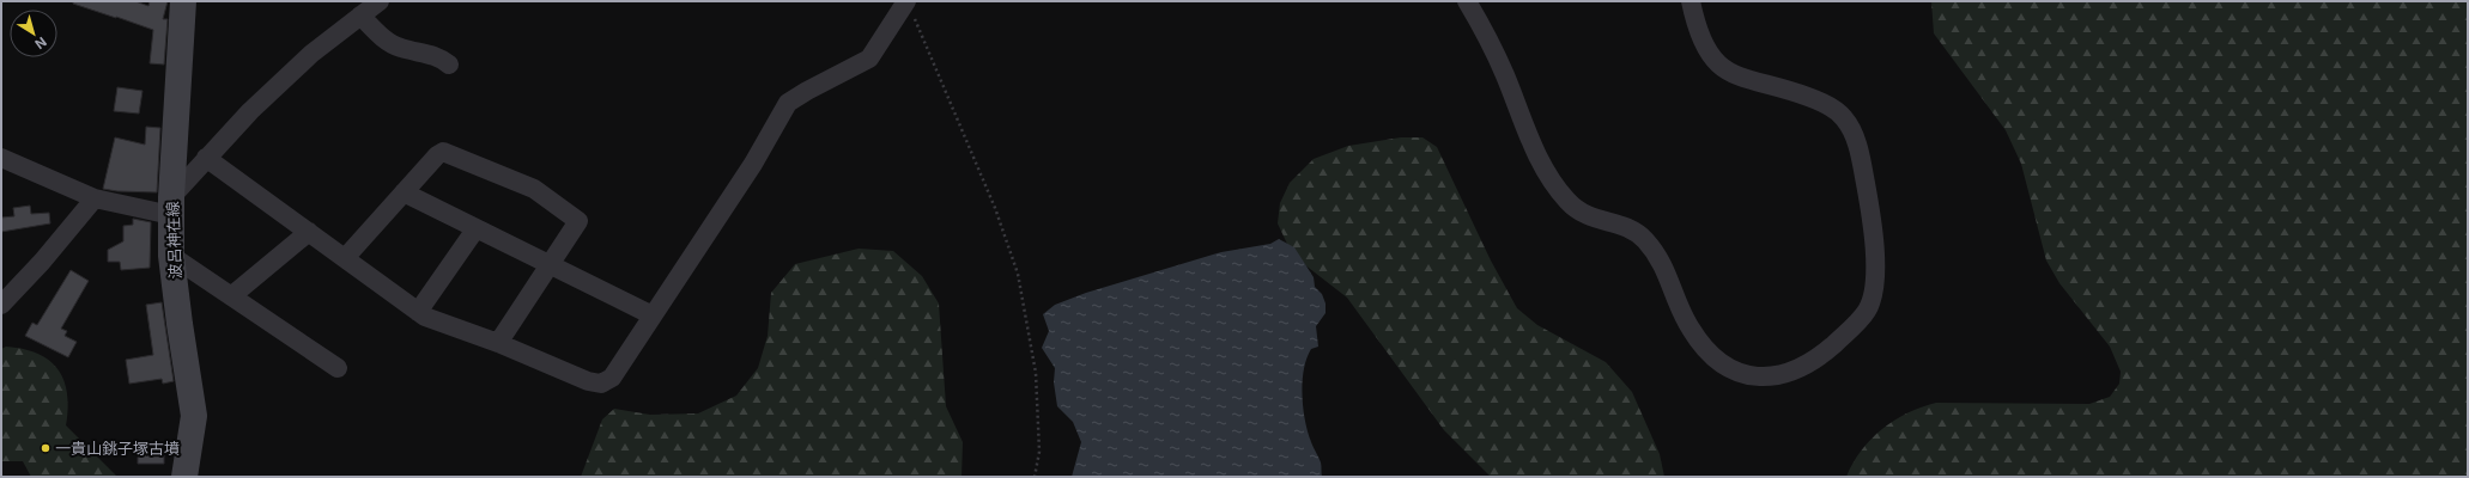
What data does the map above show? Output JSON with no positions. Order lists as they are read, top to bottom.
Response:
{
  "streets": {
    "main road": ["波呂神在線"]
  },
  "places": ["一貴山銚子塚古墳"],
  "north": "bottom right"
}
